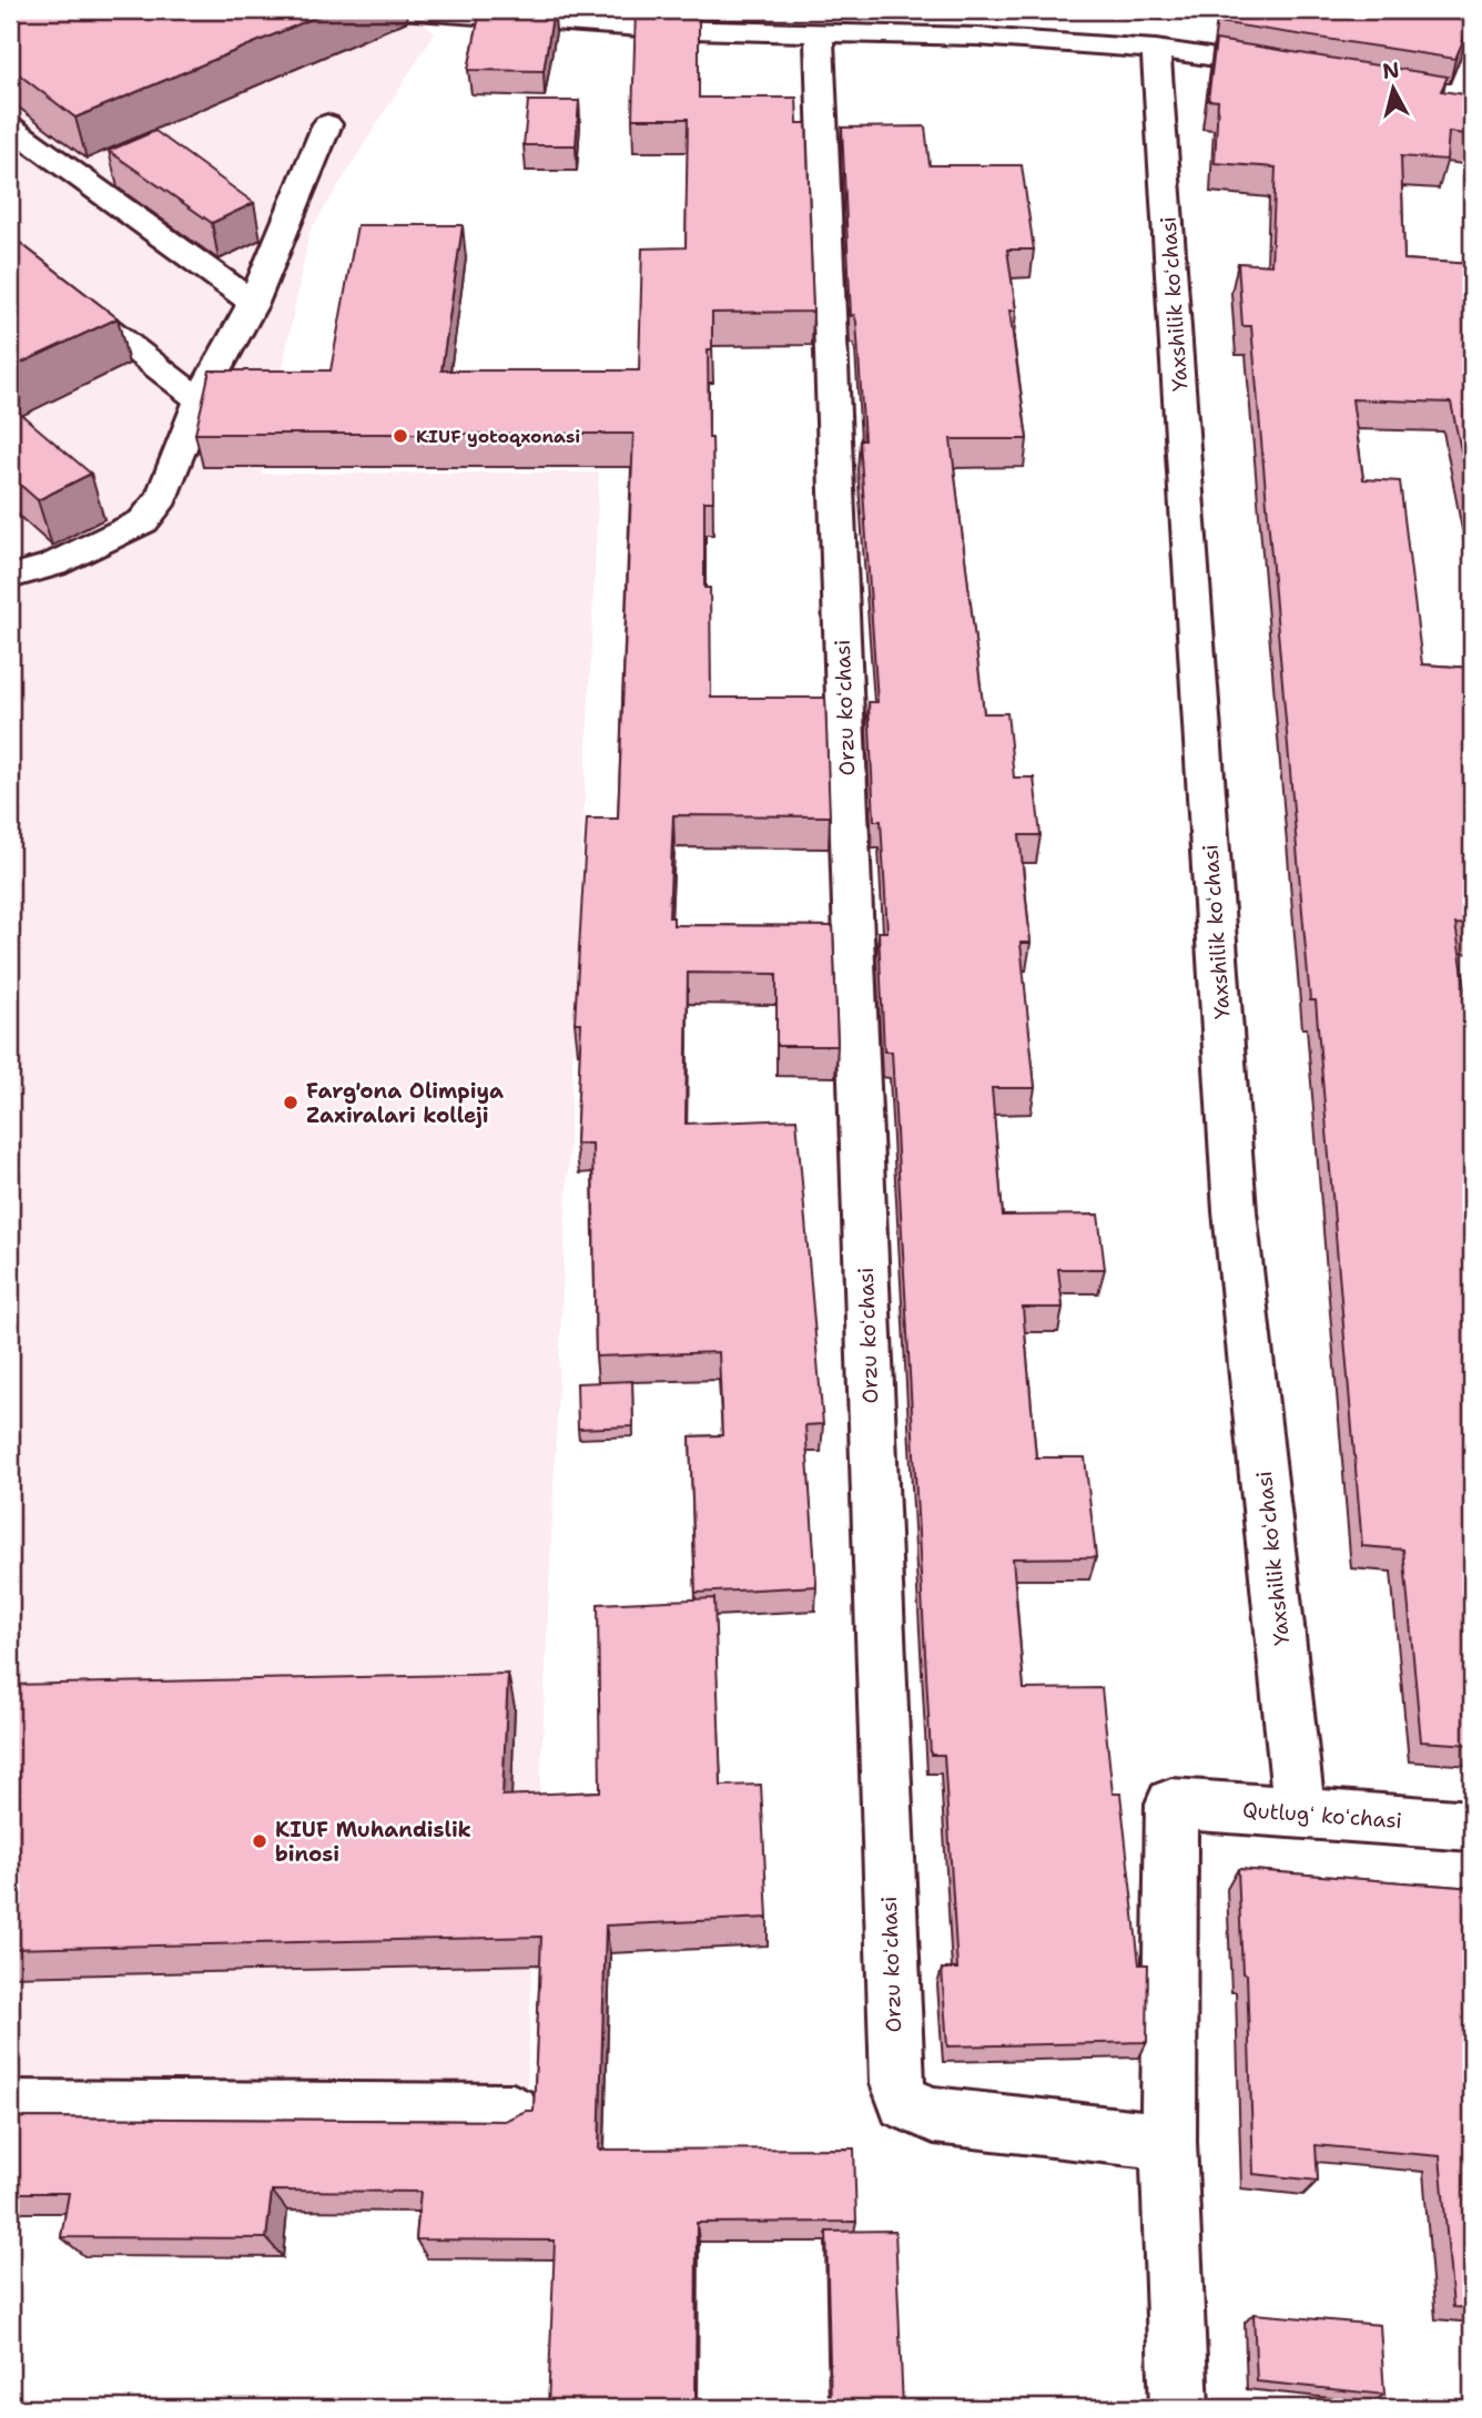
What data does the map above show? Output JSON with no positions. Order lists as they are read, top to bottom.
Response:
{
  "streets": {
    "street": ["Yaxshilik koʻchasi", "Orzu koʻchasi", "Qutlugʻ koʻchasi"]
  },
  "crossings": [
    ["Yaxshilik koʻchasi", "Qutlugʻ koʻchasi"],
    ["Orzu koʻchasi", "Qutlugʻ koʻchasi"]
  ],
  "places": ["KIUF yotoqxonasi", "Farg'ona Olimpiya Zaxiralari kolleji", "KIUF Muhandislik binosi"],
  "north": "top"
}
